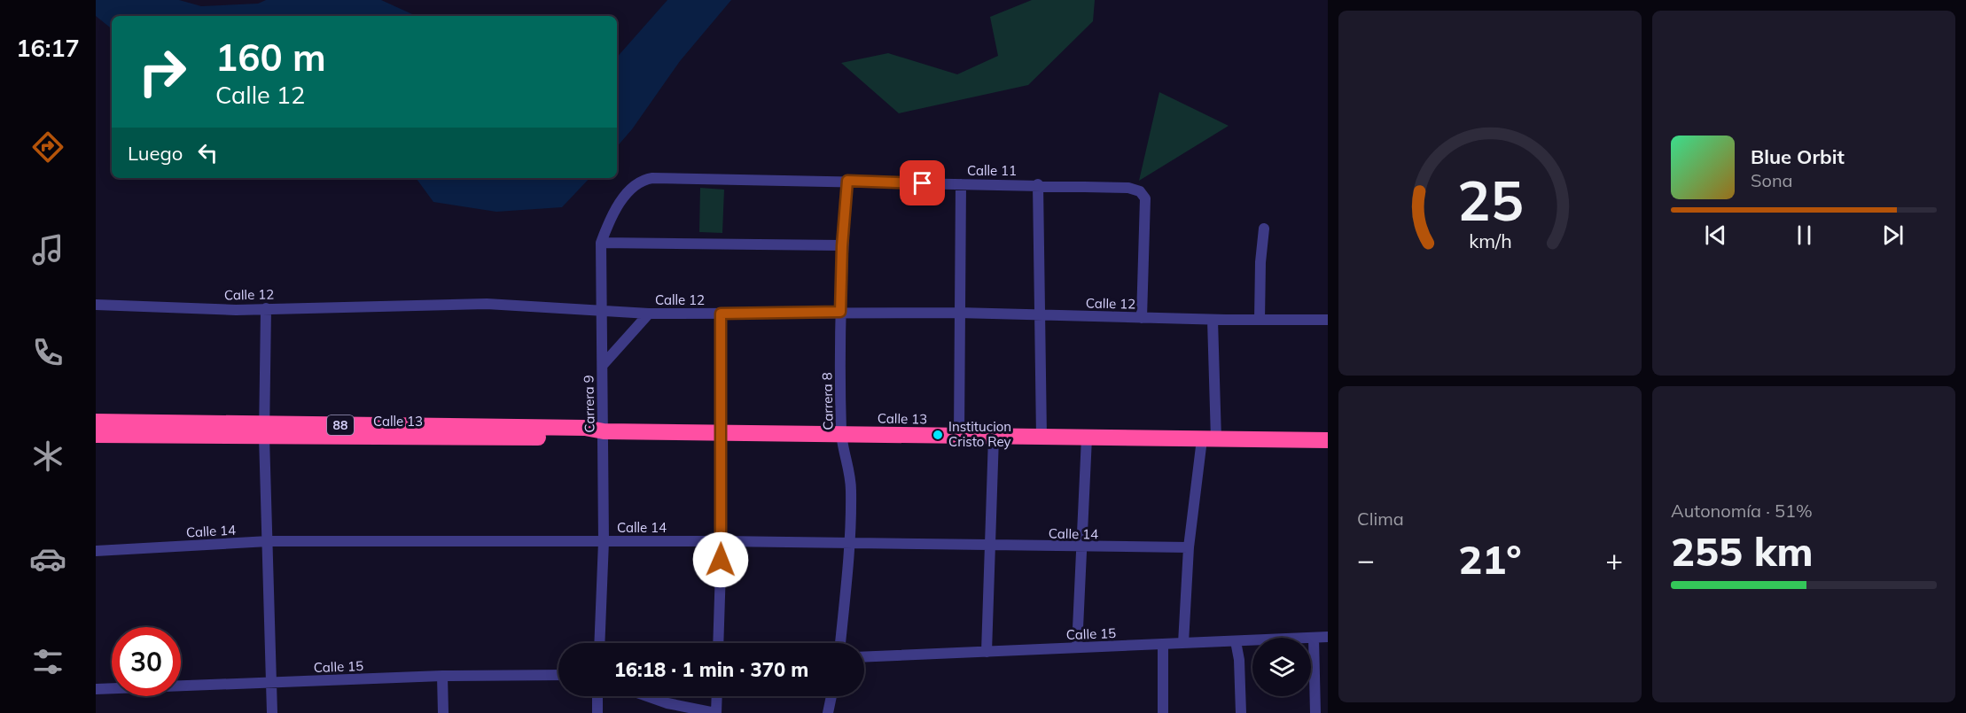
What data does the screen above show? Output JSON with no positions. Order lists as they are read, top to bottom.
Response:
{
  "streets": {
    "highway": ["Calle 13", "88"],
    "street": [
      "Calle 11",
      "Calle 12",
      "Carrera 8",
      "Carrera 9",
      "Calle 14",
      "Calle 15"
    ]
  },
  "crossings": [
    ["Calle 11", "Calle 12"],
    ["Calle 11", "Carrera 8"],
    ["Calle 11", "Carrera 9"],
    ["Calle 12", "Carrera 8"],
    ["Calle 12", "Carrera 9"],
    ["Carrera 8", "Calle 13"],
    ["Carrera 8", "Calle 14"],
    ["Carrera 9", "Calle 13"],
    ["Carrera 9", "Calle 14"]
  ],
  "places": ["Institucion Cristo Rey"],
  "page": {
    "tabs": "16:17",
    "turn": ["160 m", "Calle 12"],
    "then": "Luego",
    "song": ["Blue Orbit", "Sona"],
    "tile": [
      "Clima",
      ["Autonomía · 51%", "255 km"]
    ],
    "heat": ["−", "21°", "+"],
    "limit": "30",
    "trip": "16:18 · 1 min · 370 m",
    "gauge": ["25", "km/h"]
  }
}
